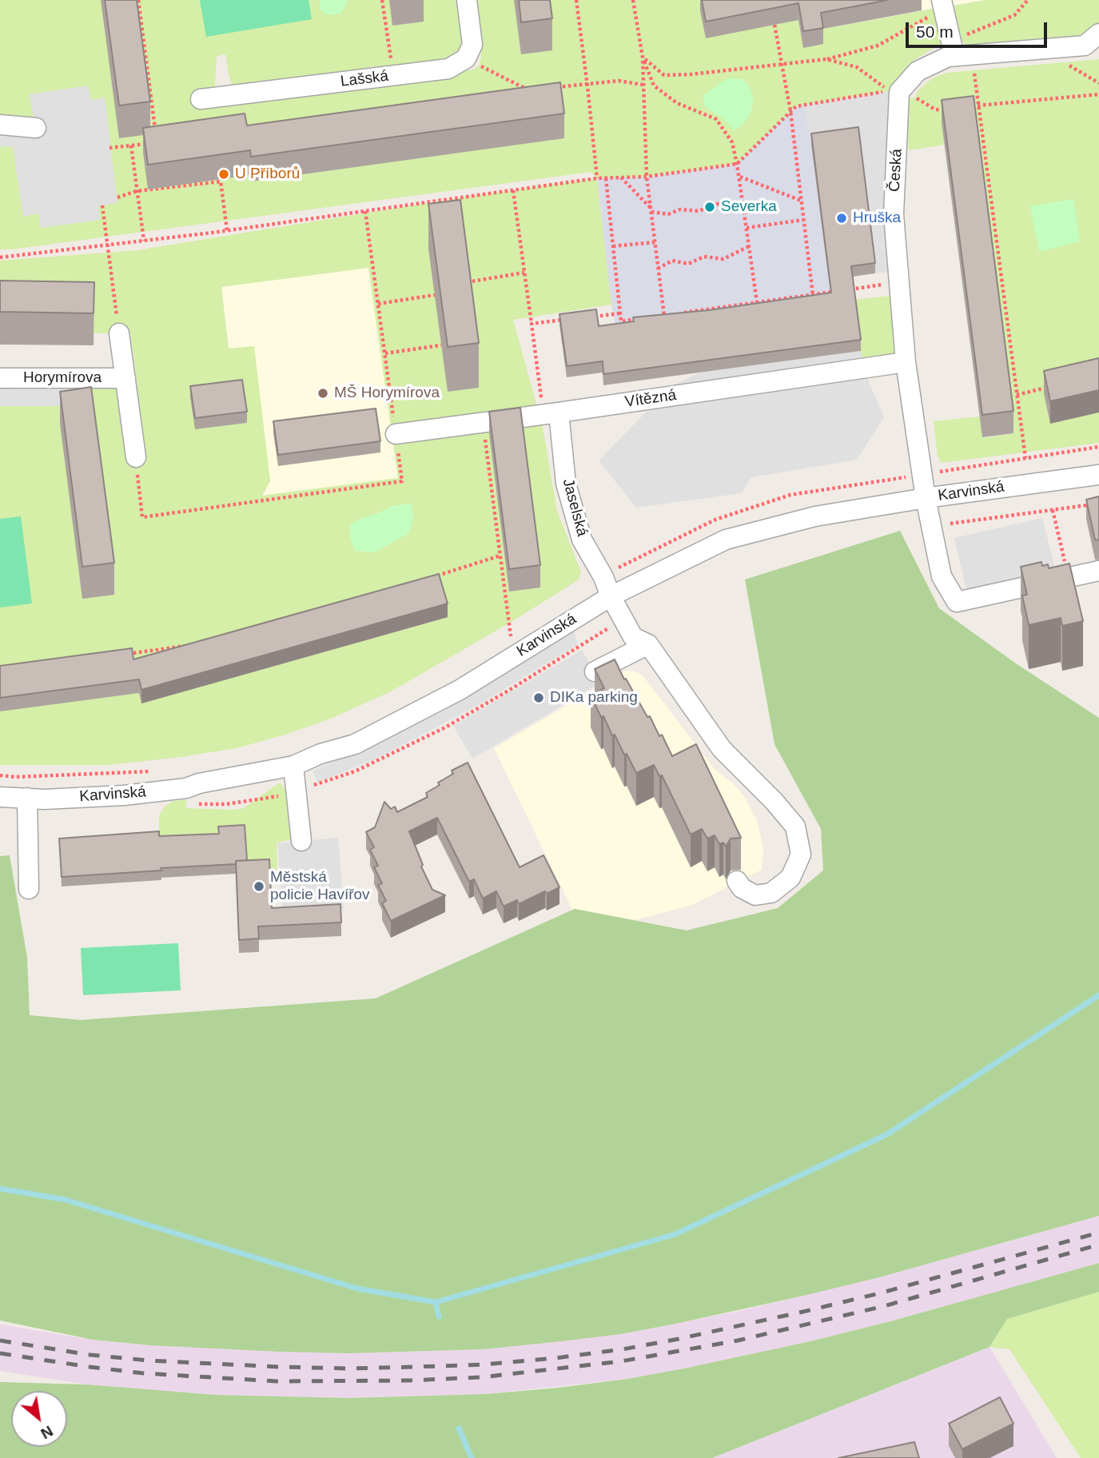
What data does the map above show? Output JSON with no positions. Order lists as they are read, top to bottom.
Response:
{
  "streets": {
    "street": [
      "Lašská",
      "Česká",
      "Horymírova",
      "Vítězná",
      "Karvinská",
      "Jaselská"
    ]
  },
  "crossings": [
    ["Česká", "Vítězná"],
    ["Česká", "Karvinská"],
    ["Vítězná", "Jaselská"],
    ["Karvinská", "Jaselská"]
  ],
  "places": [
    "U Příborů",
    "Severka",
    "Hruška",
    "MŠ Horymírova",
    "DIKa parking",
    "Městská policie Havířov"
  ],
  "scale_bar": "50 m",
  "north": "bottom right"
}
